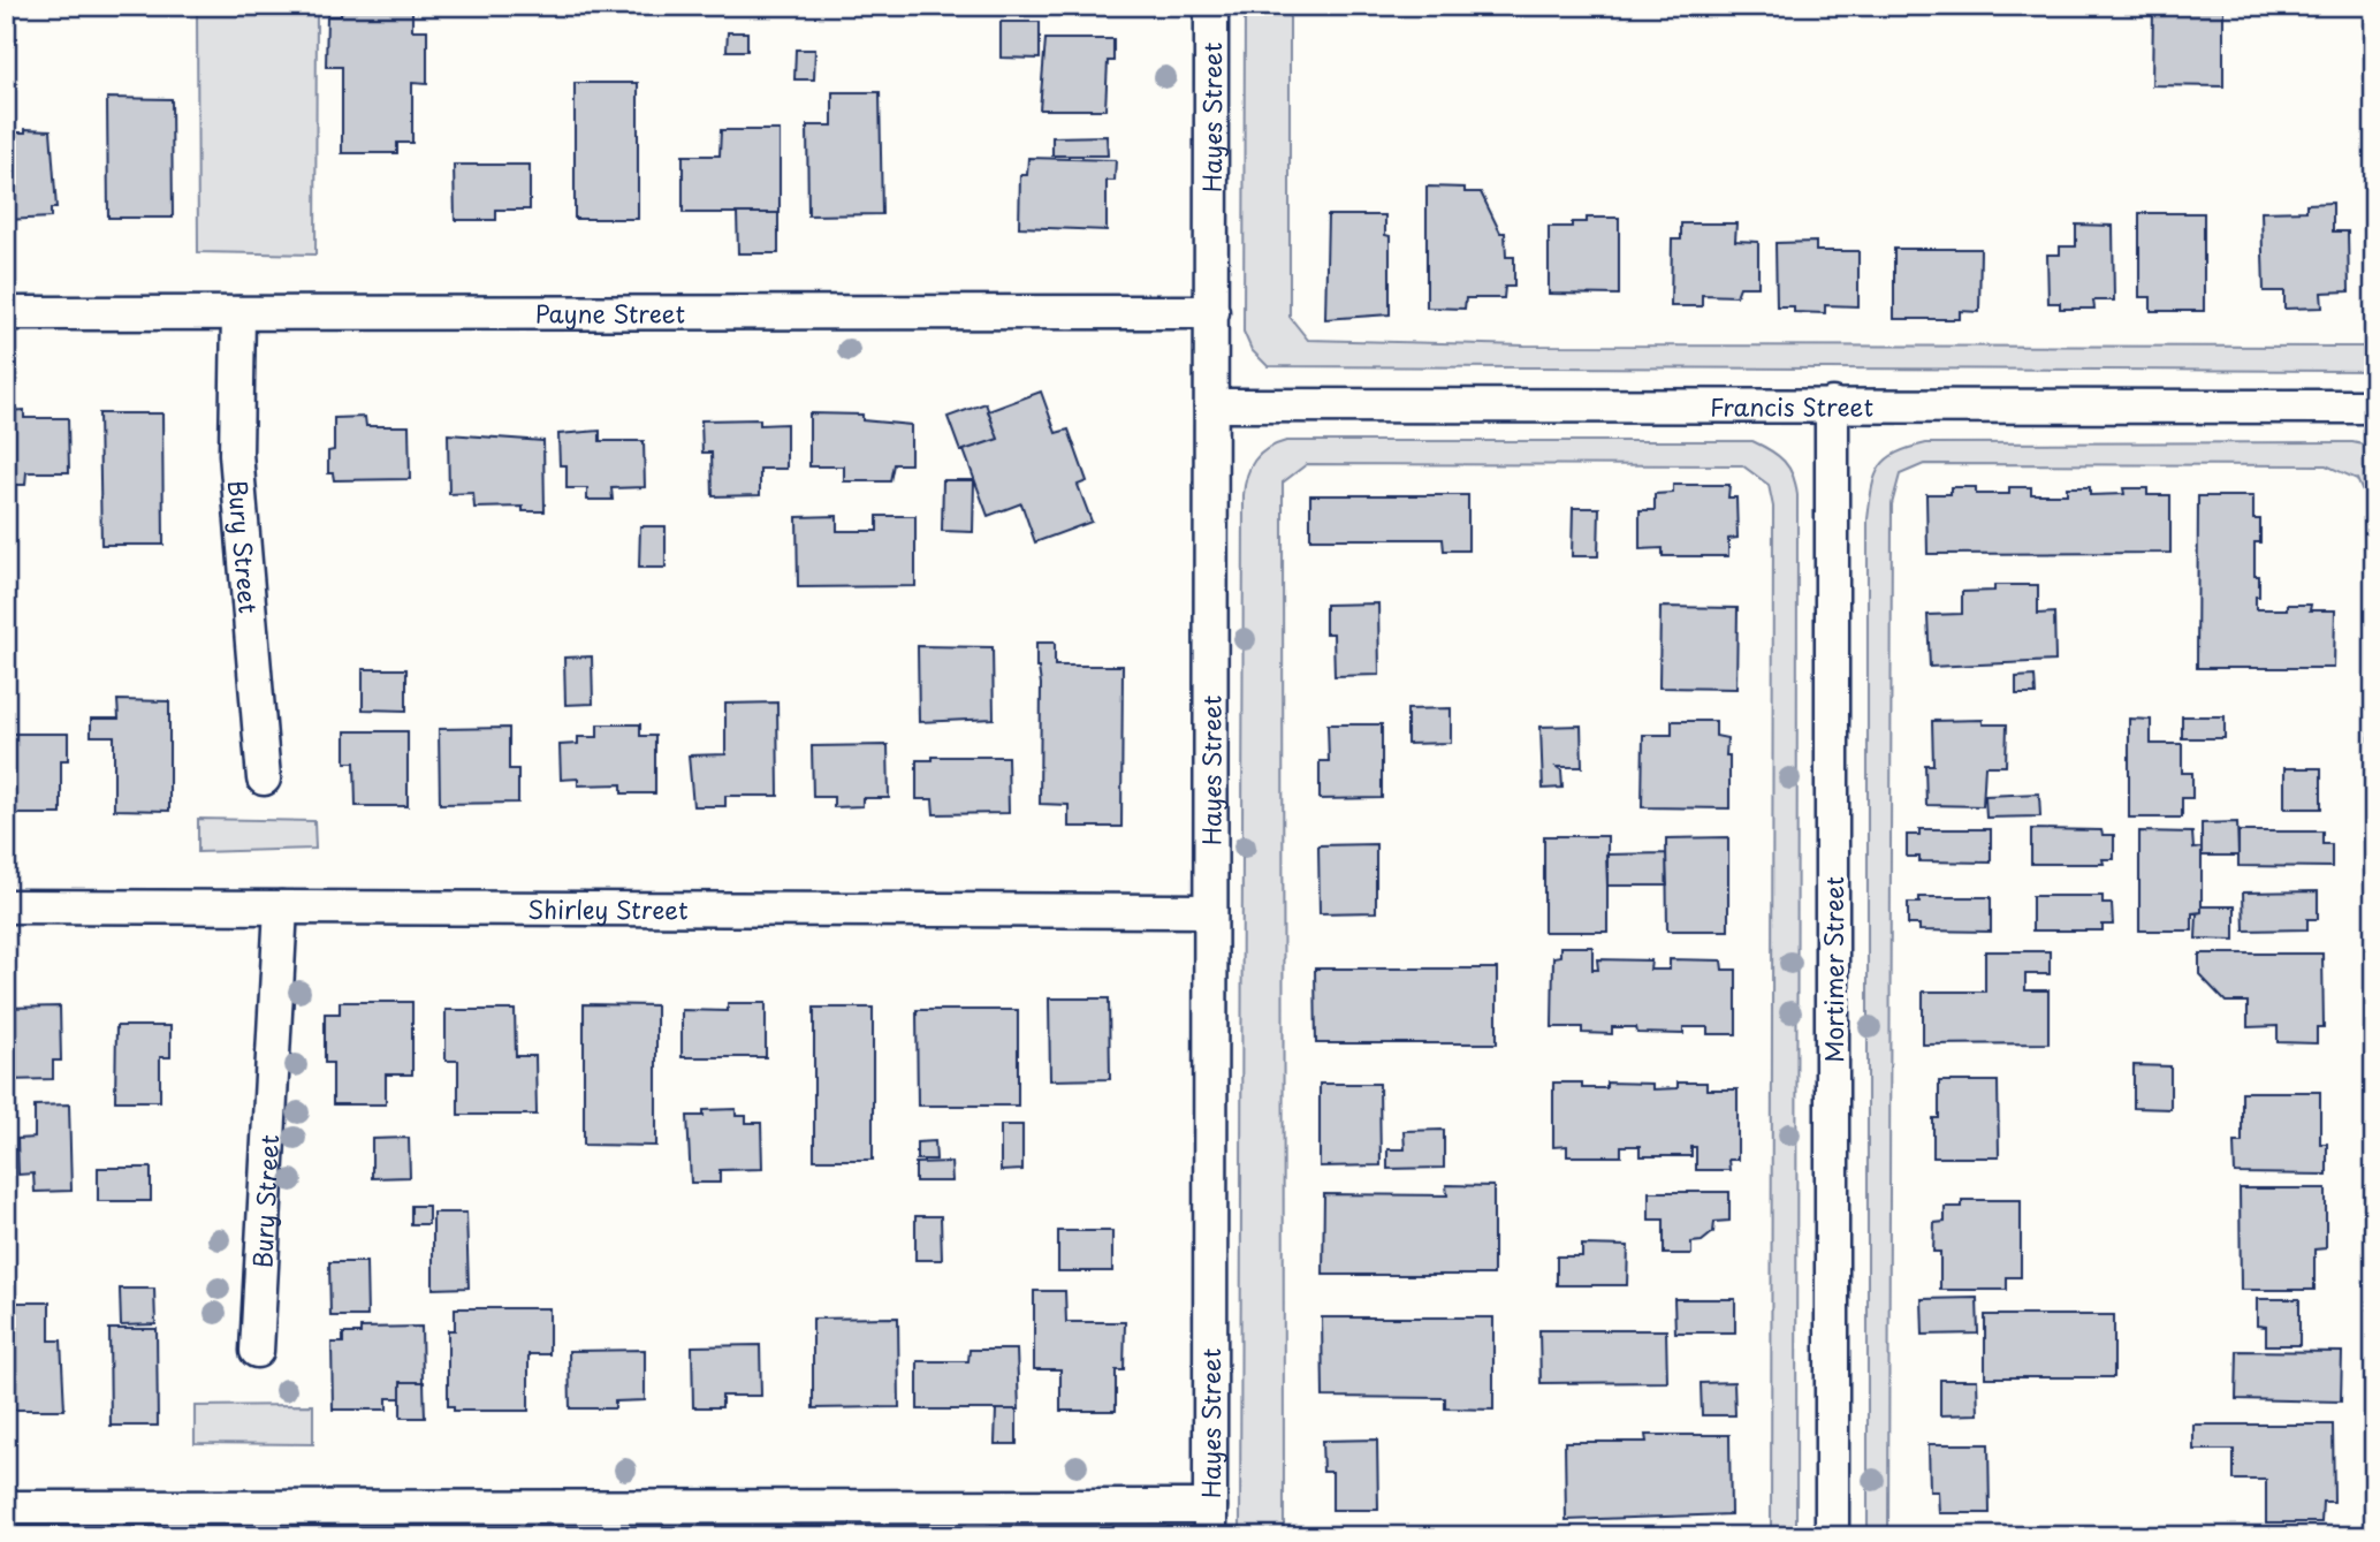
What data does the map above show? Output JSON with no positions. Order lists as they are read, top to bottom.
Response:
{
  "streets": {
    "street": [
      "Hayes Street",
      "Payne Street",
      "Francis Street",
      "Bury Street",
      "Shirley Street",
      "Mortimer Street"
    ]
  },
  "crossings": [
    ["Hayes Street", "Payne Street"],
    ["Hayes Street", "Francis Street"],
    ["Hayes Street", "Shirley Street"],
    ["Payne Street", "Bury Street"],
    ["Francis Street", "Mortimer Street"],
    ["Bury Street", "Shirley Street"]
  ]
}
